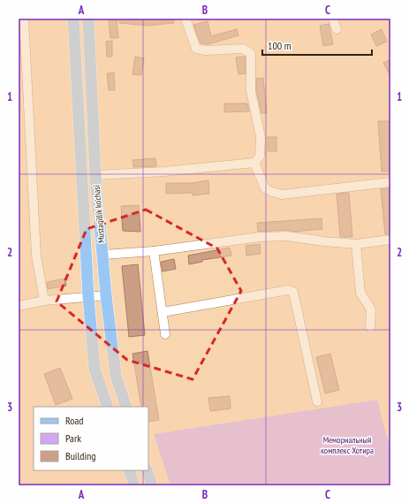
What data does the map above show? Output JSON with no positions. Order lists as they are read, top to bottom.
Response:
{
  "streets": {
    "main road": ["Mustaqillik ko’chasi"]
  },
  "parks": ["Мемориальный комплекс Хотира"],
  "legend": ["Road", "Park", "Building"],
  "scale_bar": "100 m",
  "grid": {
    "columns": ["A", "B", "C"],
    "rows": ["1", "2", "3"]
  }
}
